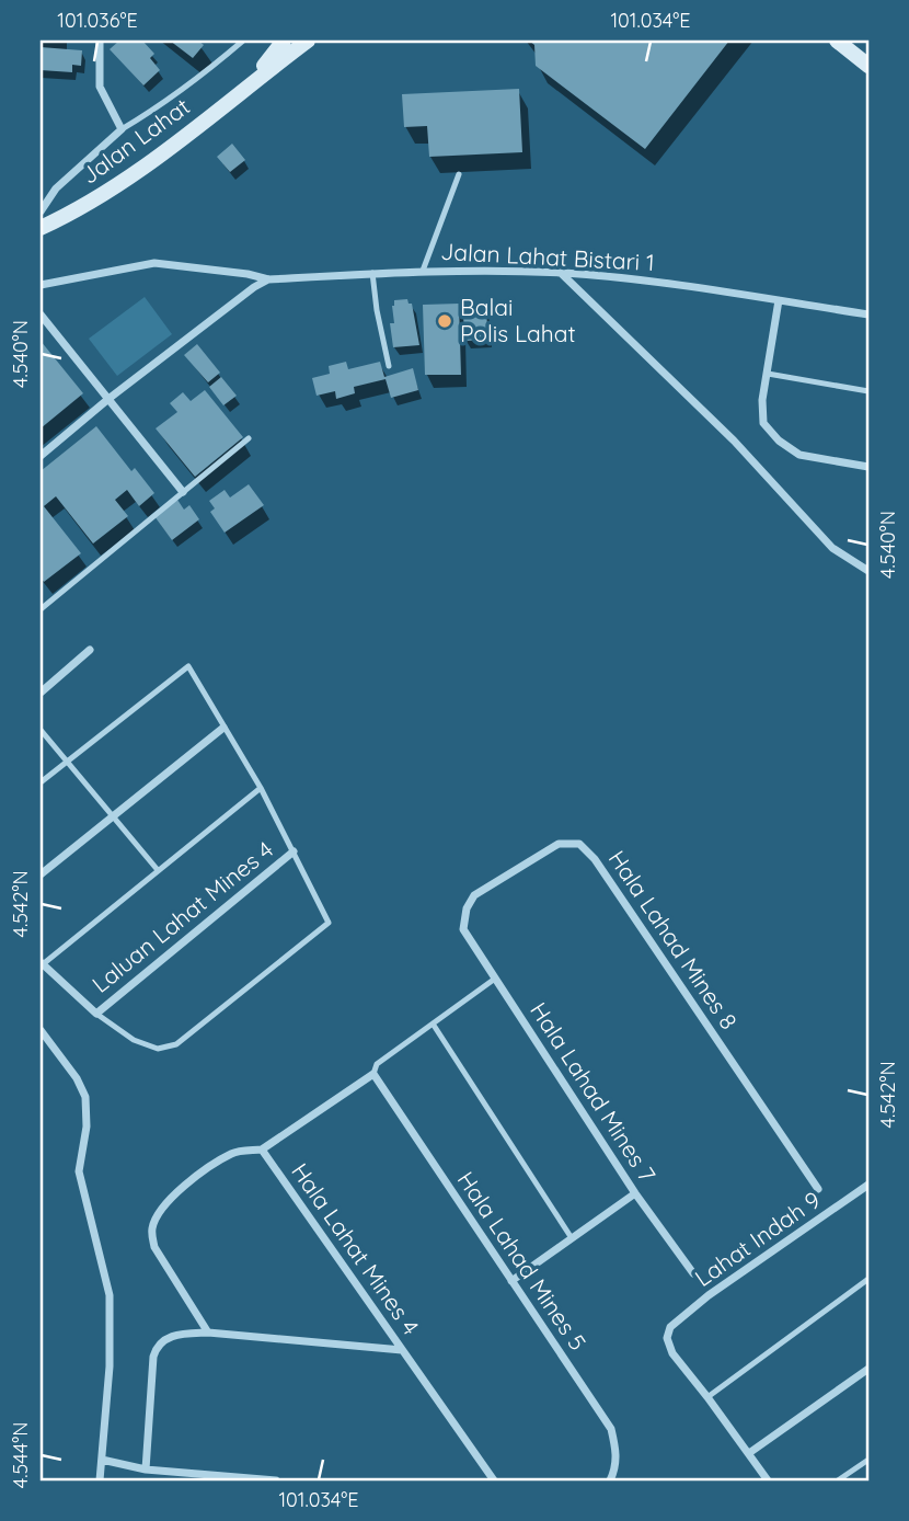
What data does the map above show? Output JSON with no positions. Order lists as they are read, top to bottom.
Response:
{
  "streets": {
    "main road": ["Jalan Lahat"],
    "street": [
      "Jalan Lahat Bistari 1",
      "Laluan Lahat Mines 4",
      "Hala Lahad Mines 8",
      "Hala Lahad Mines 7",
      "Lahat Indah 9",
      "Hala Lahat Mines 4",
      "Hala Lahad Mines 5"
    ]
  },
  "crossings": [
    ["Hala Lahad Mines 8", "Hala Lahad Mines 7"],
    ["Hala Lahat Mines 4", "Hala Lahad Mines 5"]
  ],
  "places": ["Balai Polis Lahat"],
  "coordinates": [
    "101.036°E",
    "101.034°E",
    "4.540°N",
    "4.542°N",
    "4.544°N"
  ]
}
